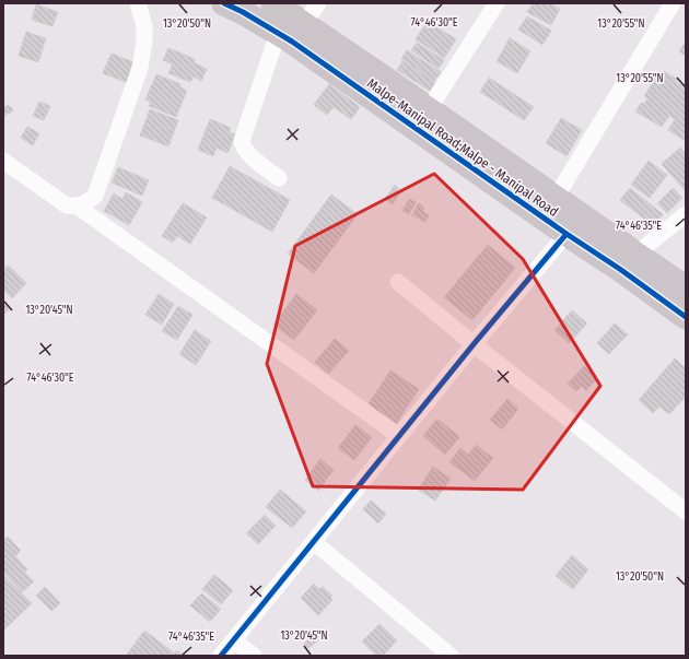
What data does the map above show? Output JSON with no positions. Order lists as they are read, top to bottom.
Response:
{
  "streets": {
    "highway": ["Malpe-Manipal Road;Malpe - Manipal Road"]
  },
  "coordinates": [
    "74°46'30\"E",
    "13°20'55\"N",
    "13°20'50\"N",
    "74°46'35\"E",
    "13°20'45\"N"
  ]
}
